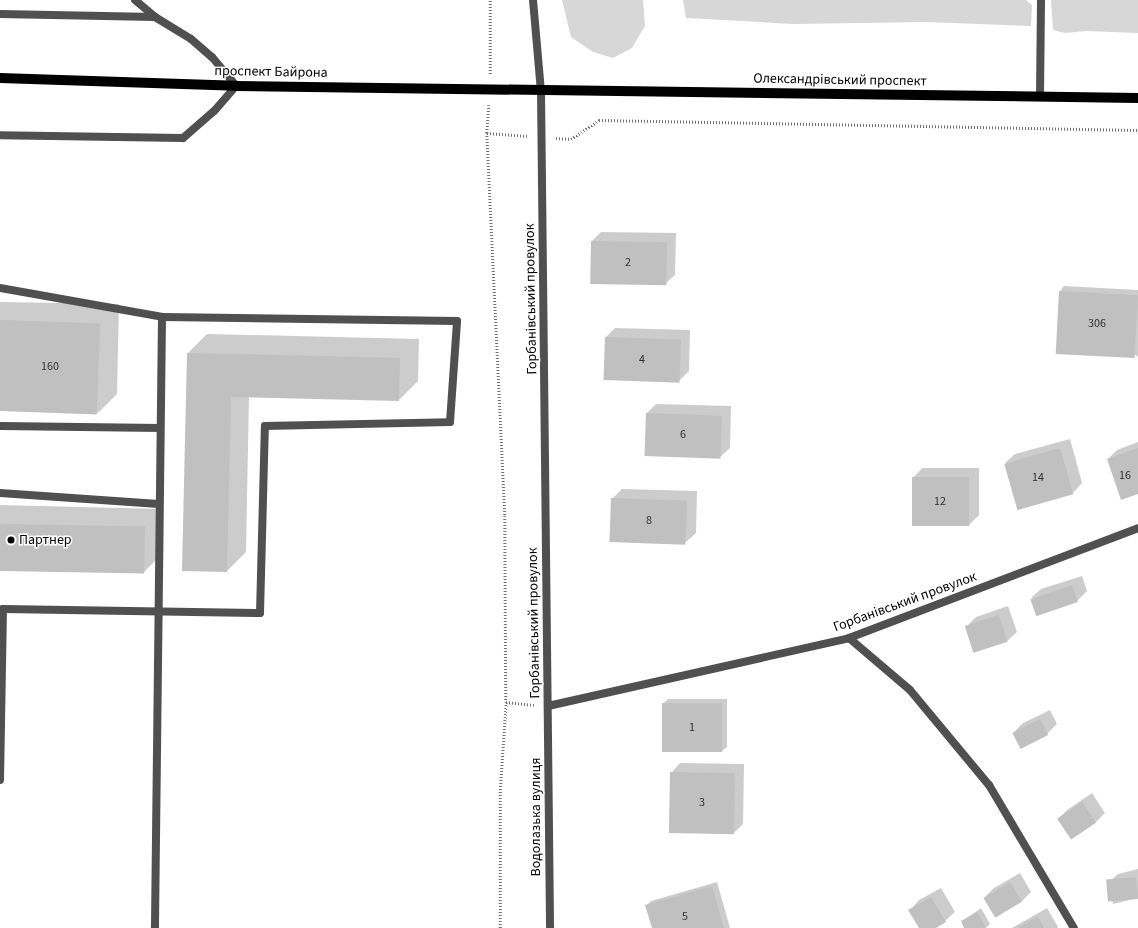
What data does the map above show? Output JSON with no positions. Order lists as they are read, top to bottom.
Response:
{
  "streets": {
    "main road": ["проспект Байрона", "Олександрівський проспект"],
    "street": ["Горбанівський провулок", "Водолазька вулиця"]
  },
  "crossings": [
    ["проспект Байрона", "Олександрівський проспект"],
    ["проспект Байрона", "Горбанівський провулок"],
    ["Олександрівський проспект", "Горбанівський провулок"],
    ["Горбанівський провулок", "Водолазька вулиця"]
  ],
  "places": ["Партнер"],
  "house_numbers": [
    "2",
    "306",
    "4",
    "160",
    "6",
    "16",
    "14",
    "12",
    "8",
    "1",
    "3",
    "5"
  ]
}
